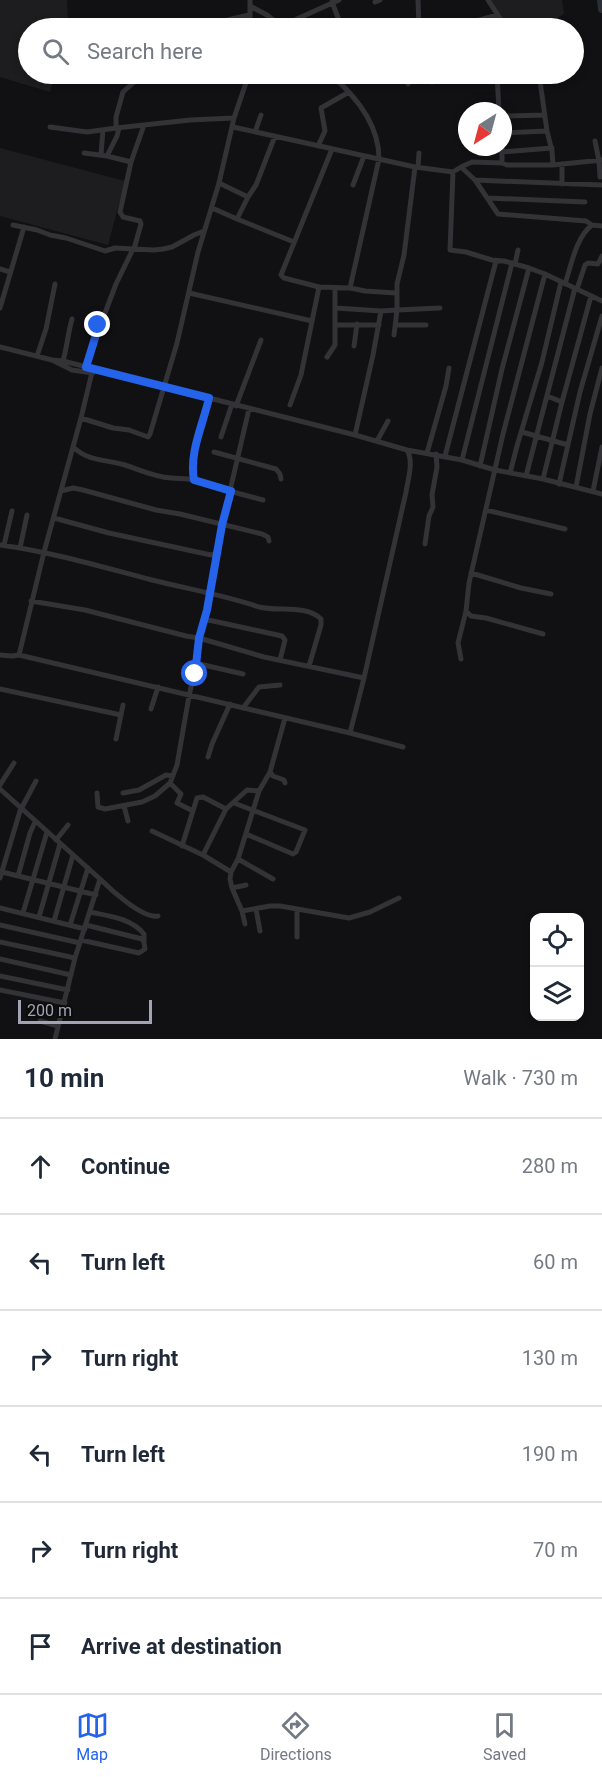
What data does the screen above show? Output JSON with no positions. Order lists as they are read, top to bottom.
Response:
{
  "scale_bar": "200 m",
  "north": "bottom left",
  "page": {
    "search": "Search here",
    "scale": "200 m",
    "heading": ["10 min", "Walk · 730 m"],
    "list": [
      ["Continue", "280 m"],
      ["Turn left", "60 m"],
      ["Turn right", "130 m"],
      ["Turn left", "190 m"],
      ["Turn right", "70 m"],
      "Arrive at destination"
    ],
    "nav": ["Map", "Directions", "Saved"]
  }
}
